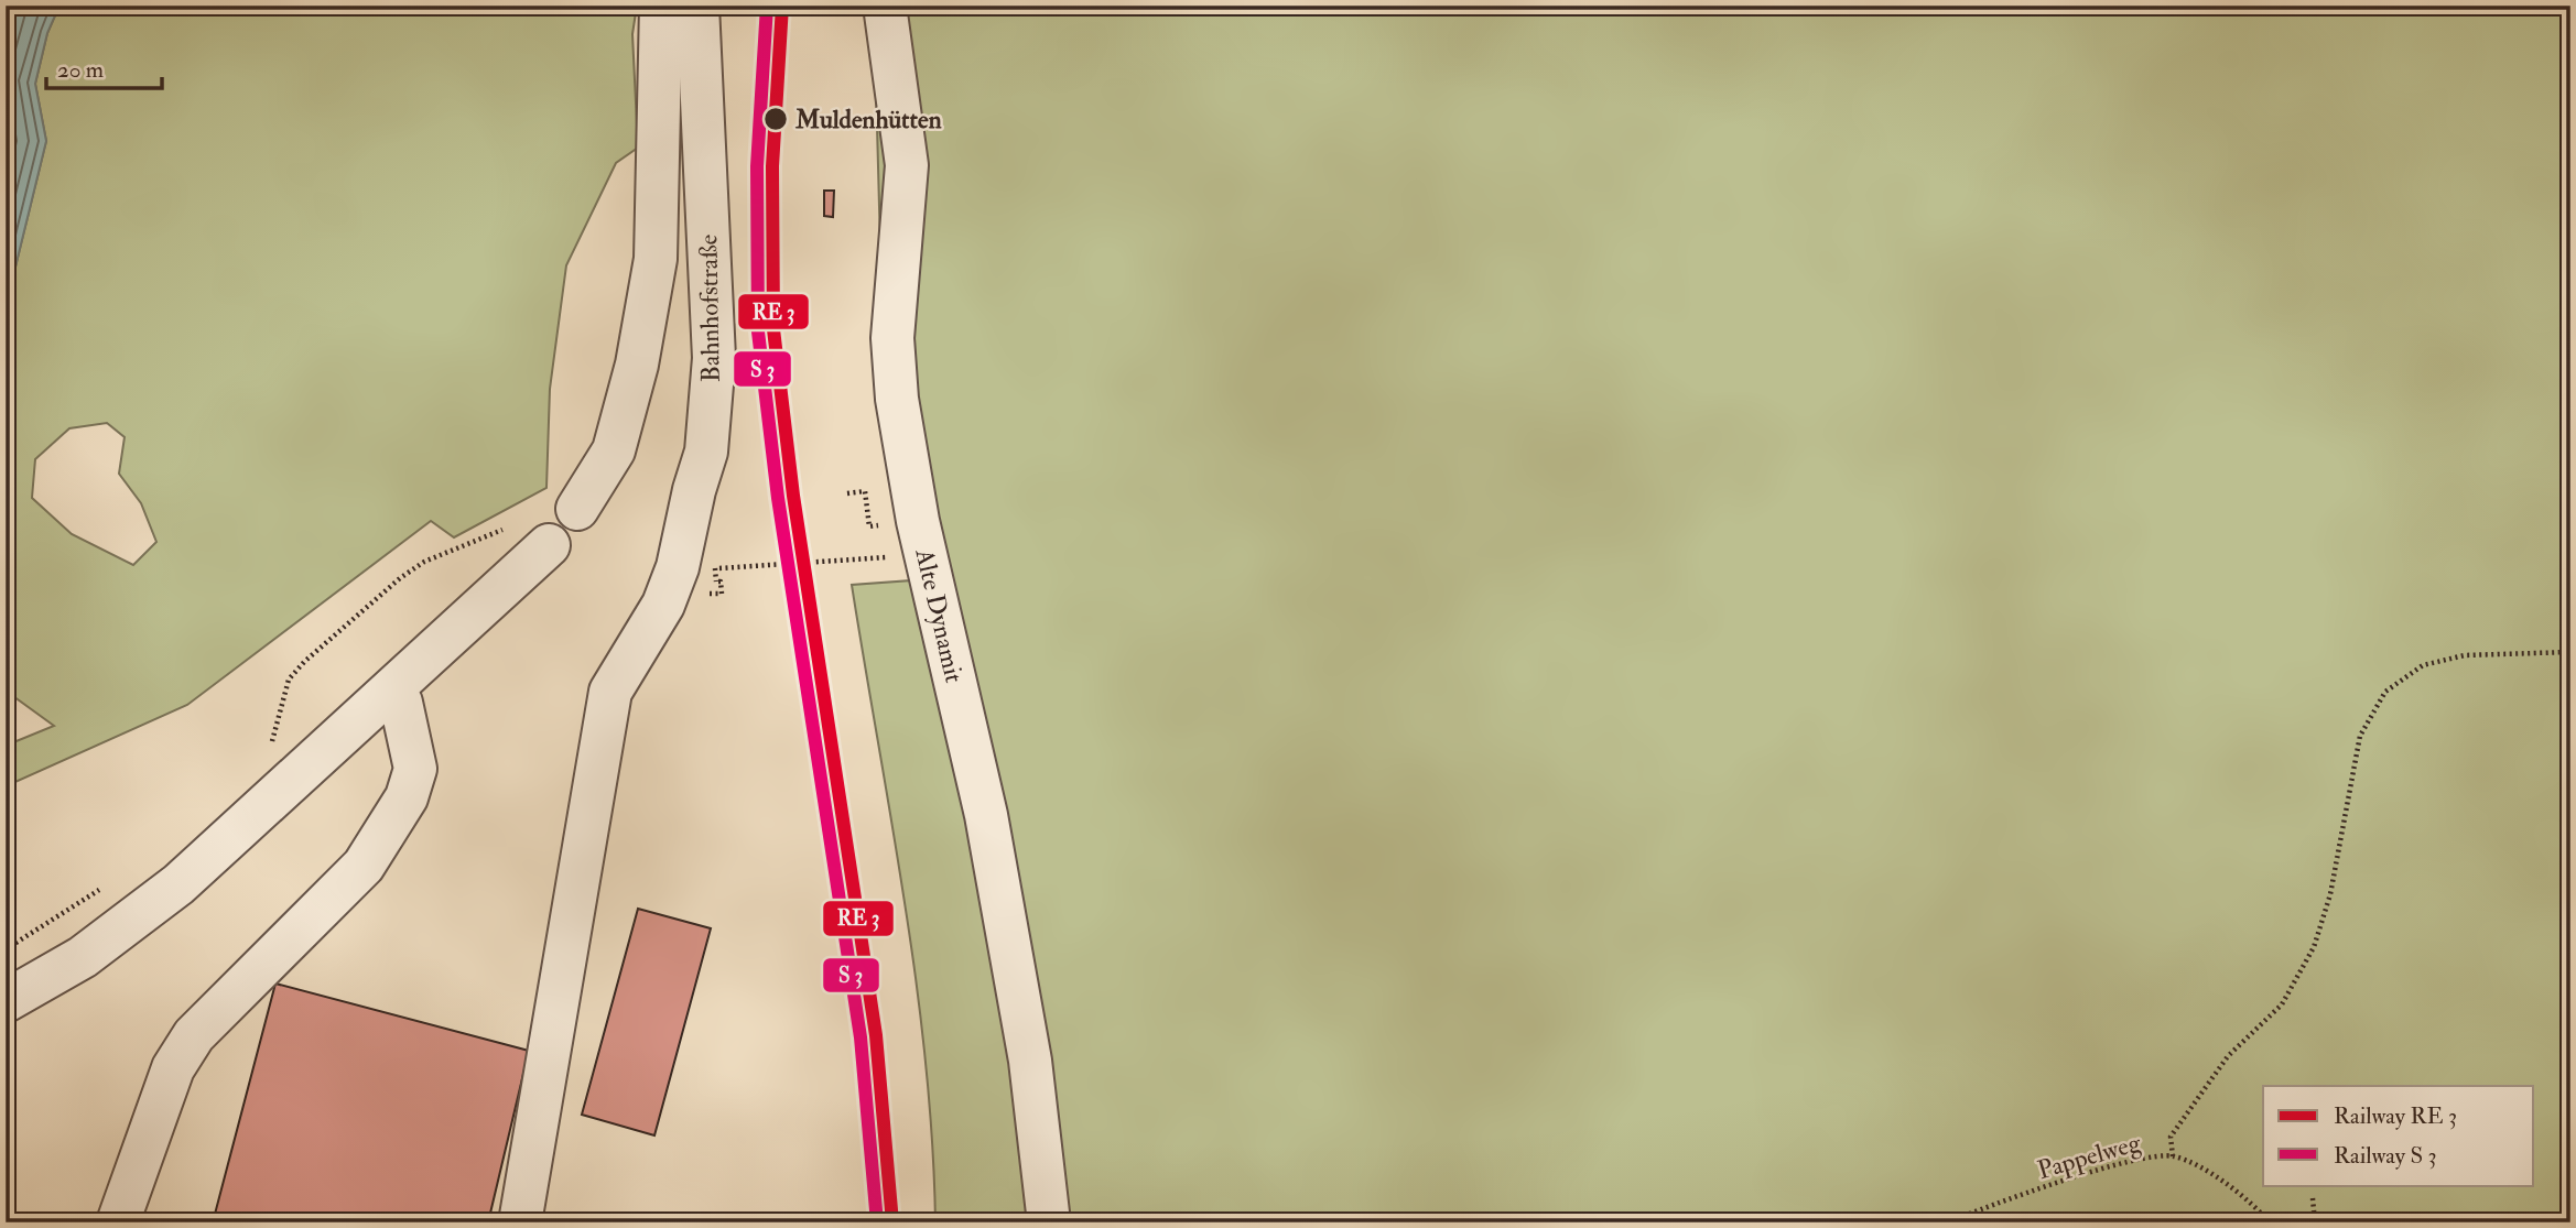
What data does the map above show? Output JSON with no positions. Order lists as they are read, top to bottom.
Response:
{
  "streets": {
    "street": ["Bahnhofstraße", "Alte Dynamit"],
    "path": ["Pappelweg"]
  },
  "places": ["Muldenhütten"],
  "legend": ["Railway RE 3", "Railway S 3"],
  "scale_bar": "20 m"
}
